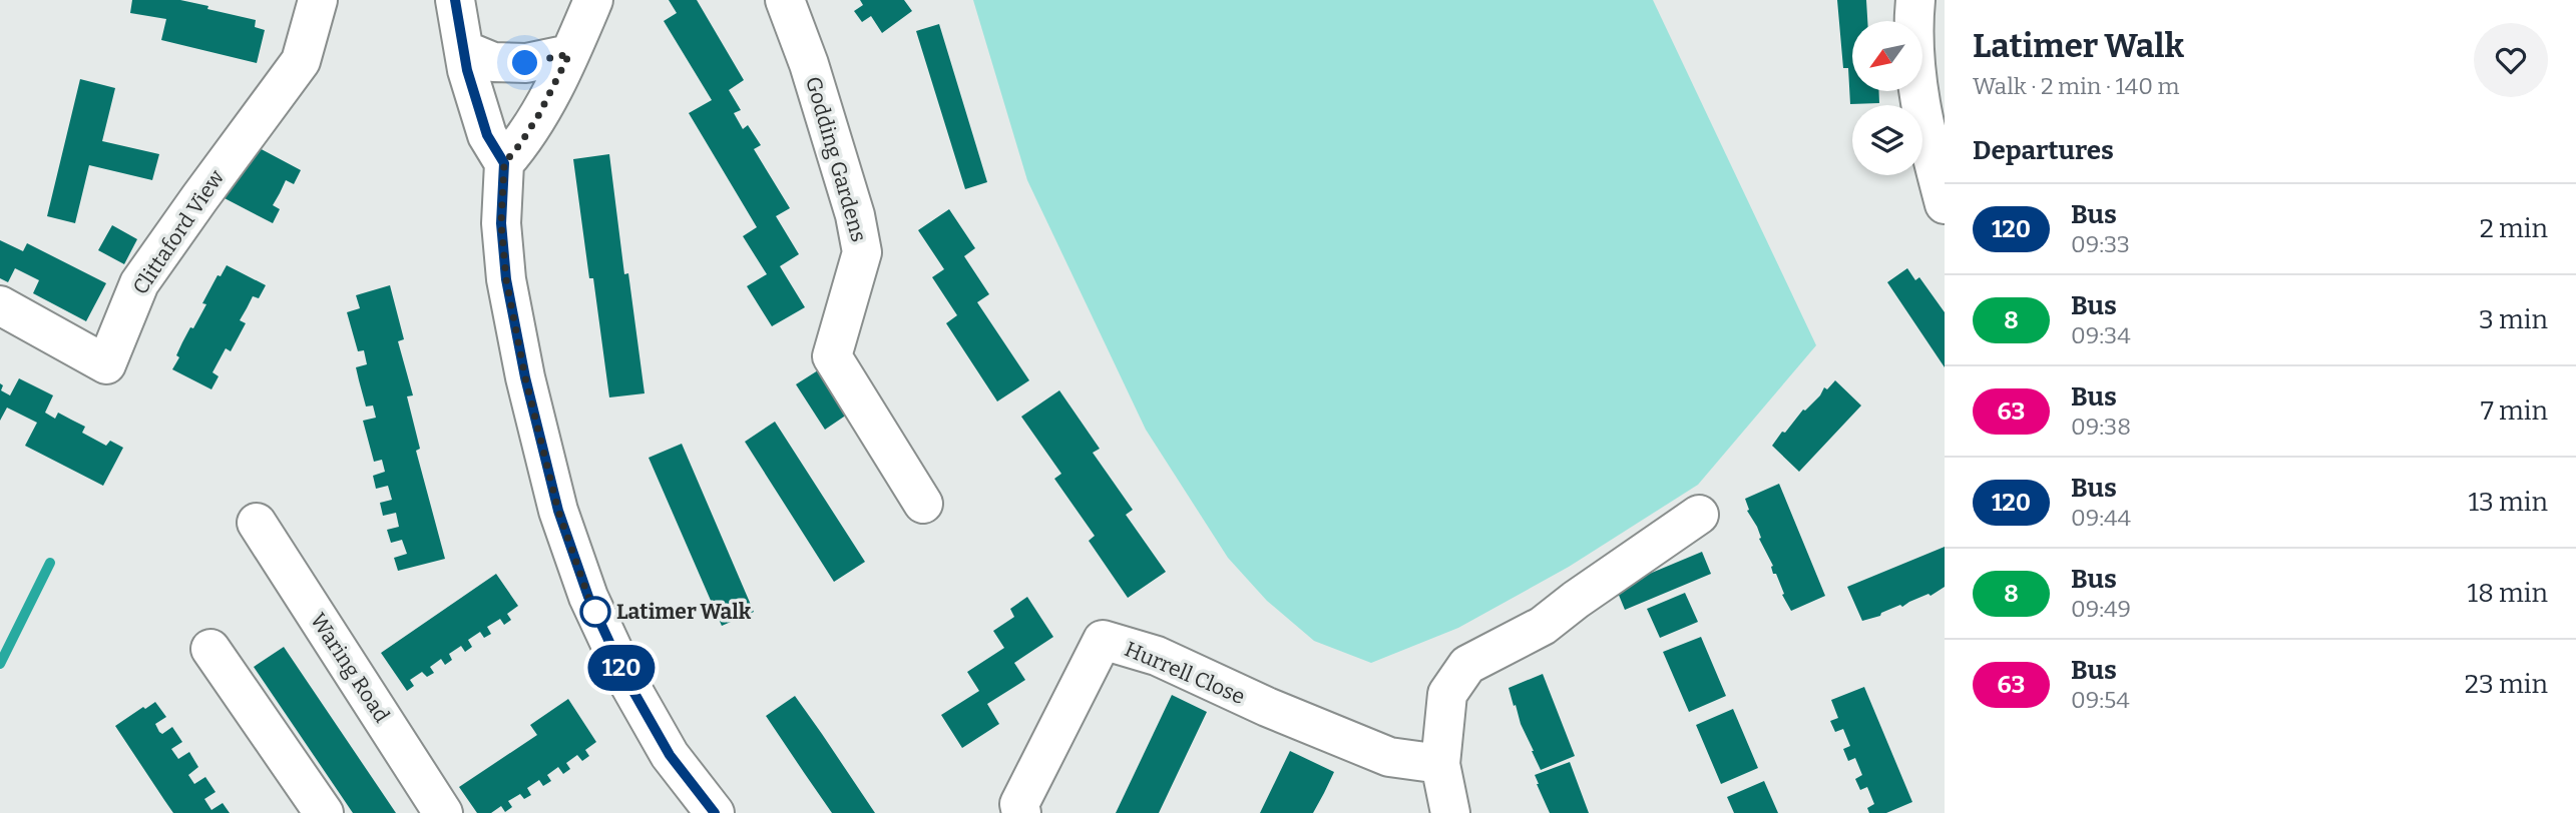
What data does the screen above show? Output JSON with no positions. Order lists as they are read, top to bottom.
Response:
{
  "streets": {
    "street": [
      "Godding Gardens",
      "Clittaford View",
      "Waring Road",
      "Hurrell Close"
    ]
  },
  "places": ["Latimer Walk"],
  "lines": ["bus line 120"],
  "north": "bottom left",
  "page": {
    "on_map": "120",
    "heading": [
      ["Latimer Walk", "Walk · 2 min · 140 m"],
      "Departures"
    ],
    "list": [
      {
        "mark": "120",
        "name": "Bus",
        "note": "09:33",
        "value": "2 min"
      },
      {
        "mark": "8",
        "name": "Bus",
        "note": "09:34",
        "value": "3 min"
      },
      {
        "mark": "63",
        "name": "Bus",
        "note": "09:38",
        "value": "7 min"
      },
      {
        "mark": "120",
        "name": "Bus",
        "note": "09:44",
        "value": "13 min"
      },
      {
        "mark": "8",
        "name": "Bus",
        "note": "09:49",
        "value": "18 min"
      },
      {
        "mark": "63",
        "name": "Bus",
        "note": "09:54",
        "value": "23 min"
      }
    ]
  }
}
